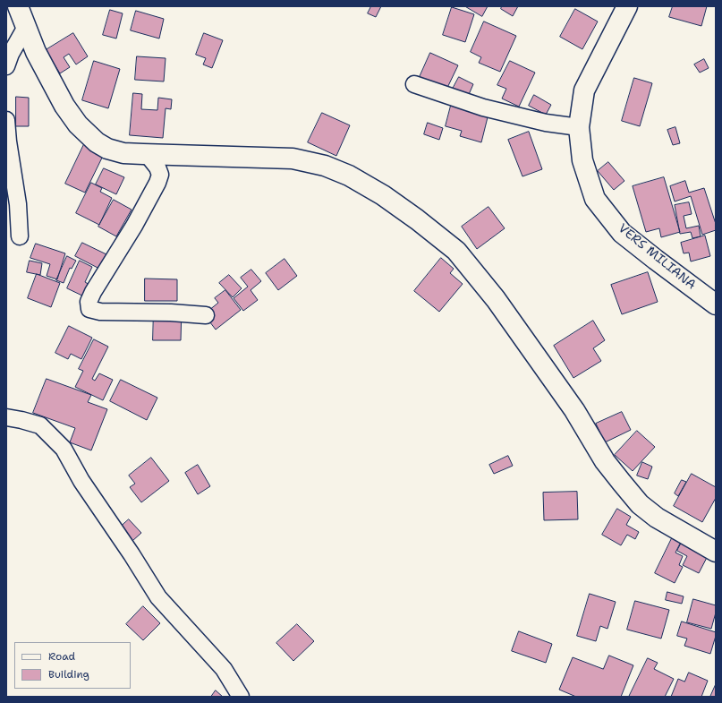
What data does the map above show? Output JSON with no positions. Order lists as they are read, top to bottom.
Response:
{
  "streets": {
    "main road": ["VERS MILIANA"]
  },
  "legend": ["Road", "Building"]
}
